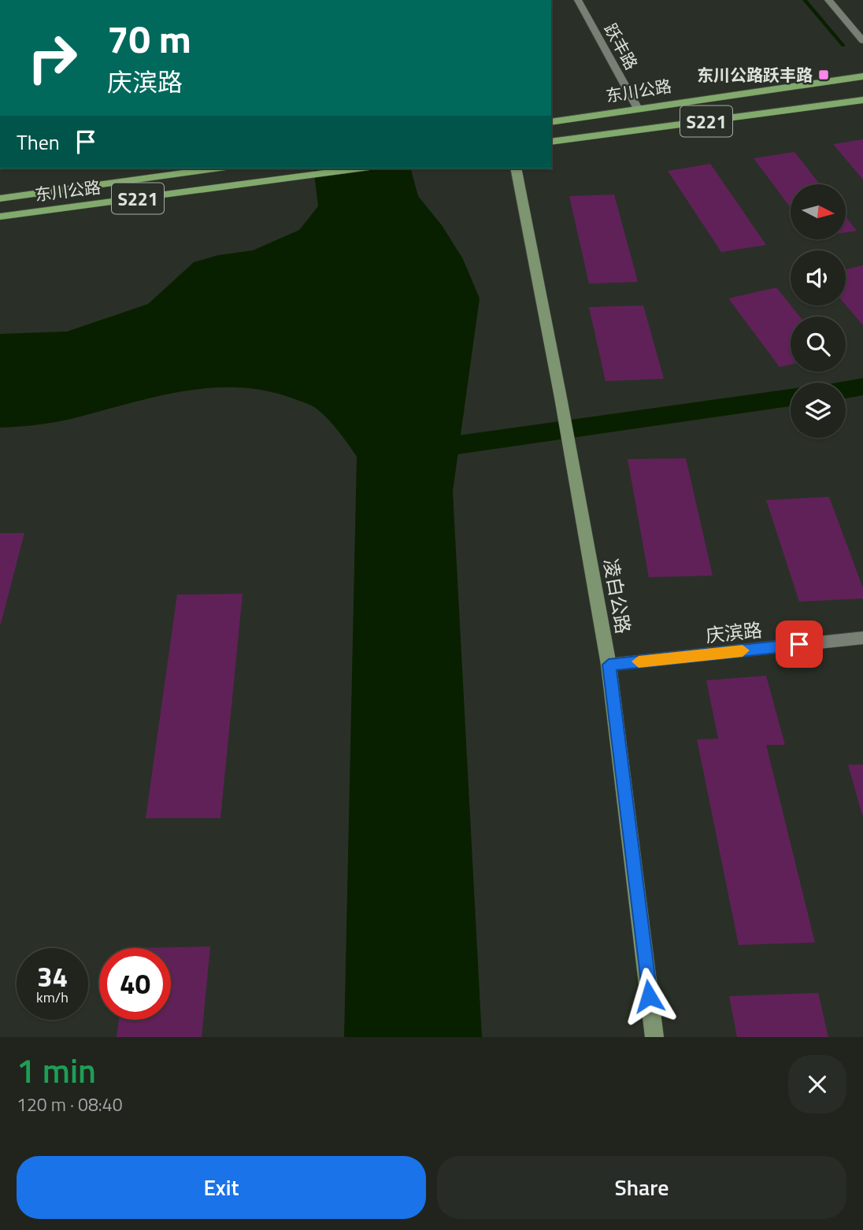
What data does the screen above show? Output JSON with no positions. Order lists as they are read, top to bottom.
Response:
{
  "streets": {
    "main road": ["东川公路", "S221"],
    "street": ["跃丰路", "凌白公路", "庆滨路"]
  },
  "crossings": [
    ["跃丰路", "东川公路"],
    ["凌白公路", "庆滨路"]
  ],
  "places": {
    "transit": ["东川公路跃丰路"]
  },
  "north": "right",
  "page": {
    "turn": ["70 m", "庆滨路"],
    "then": "Then",
    "speed": "34 km/h",
    "limit": "40",
    "heading": ["1 min", "120 m · 08:40"],
    "buttons": ["Exit", "Share"]
  }
}
